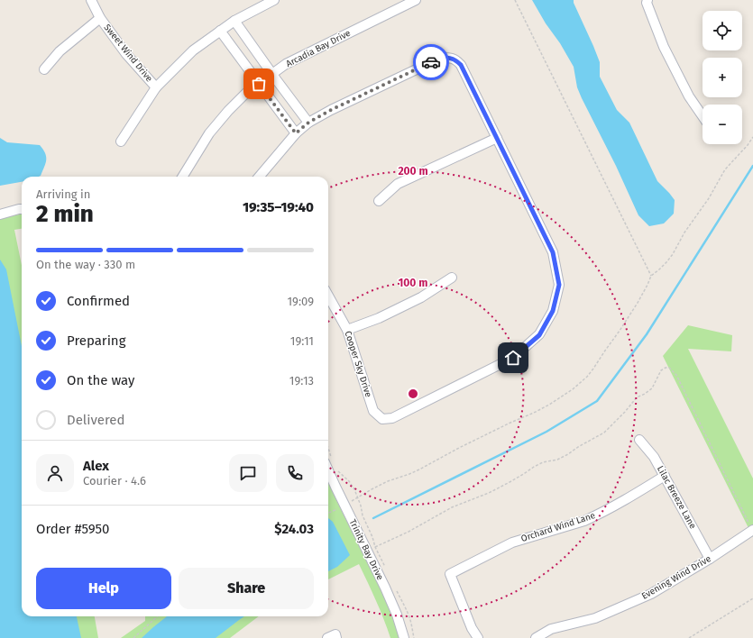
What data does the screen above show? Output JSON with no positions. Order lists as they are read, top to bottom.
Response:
{
  "streets": {
    "street": [
      "Arcadia Bay Drive",
      "Sweet Wind Drive",
      "Cooper Sky Drive",
      "Lilac Breeze Lane",
      "Orchard Wind Lane",
      "Trinity Bay Drive",
      "Evening Wind Drive"
    ]
  },
  "crossings": [
    ["Lilac Breeze Lane", "Orchard Wind Lane"],
    ["Lilac Breeze Lane", "Evening Wind Drive"]
  ],
  "page": {
    "map_buttons": ["+", "−"],
    "heading": ["2 min", "Arriving in", "19:35–19:40"],
    "panel": [
      "Alex",
      "Courier · 4.6",
      "Order #5950",
      "$24.03"
    ],
    "bar": "On the way · 330 m",
    "list": [
      ["Confirmed", "19:09"],
      ["Preparing", "19:11"],
      ["On the way", "19:13"],
      "Delivered"
    ],
    "buttons": ["Help", "Share"]
  },
  "rings": ["200 m", "100 m"]
}
